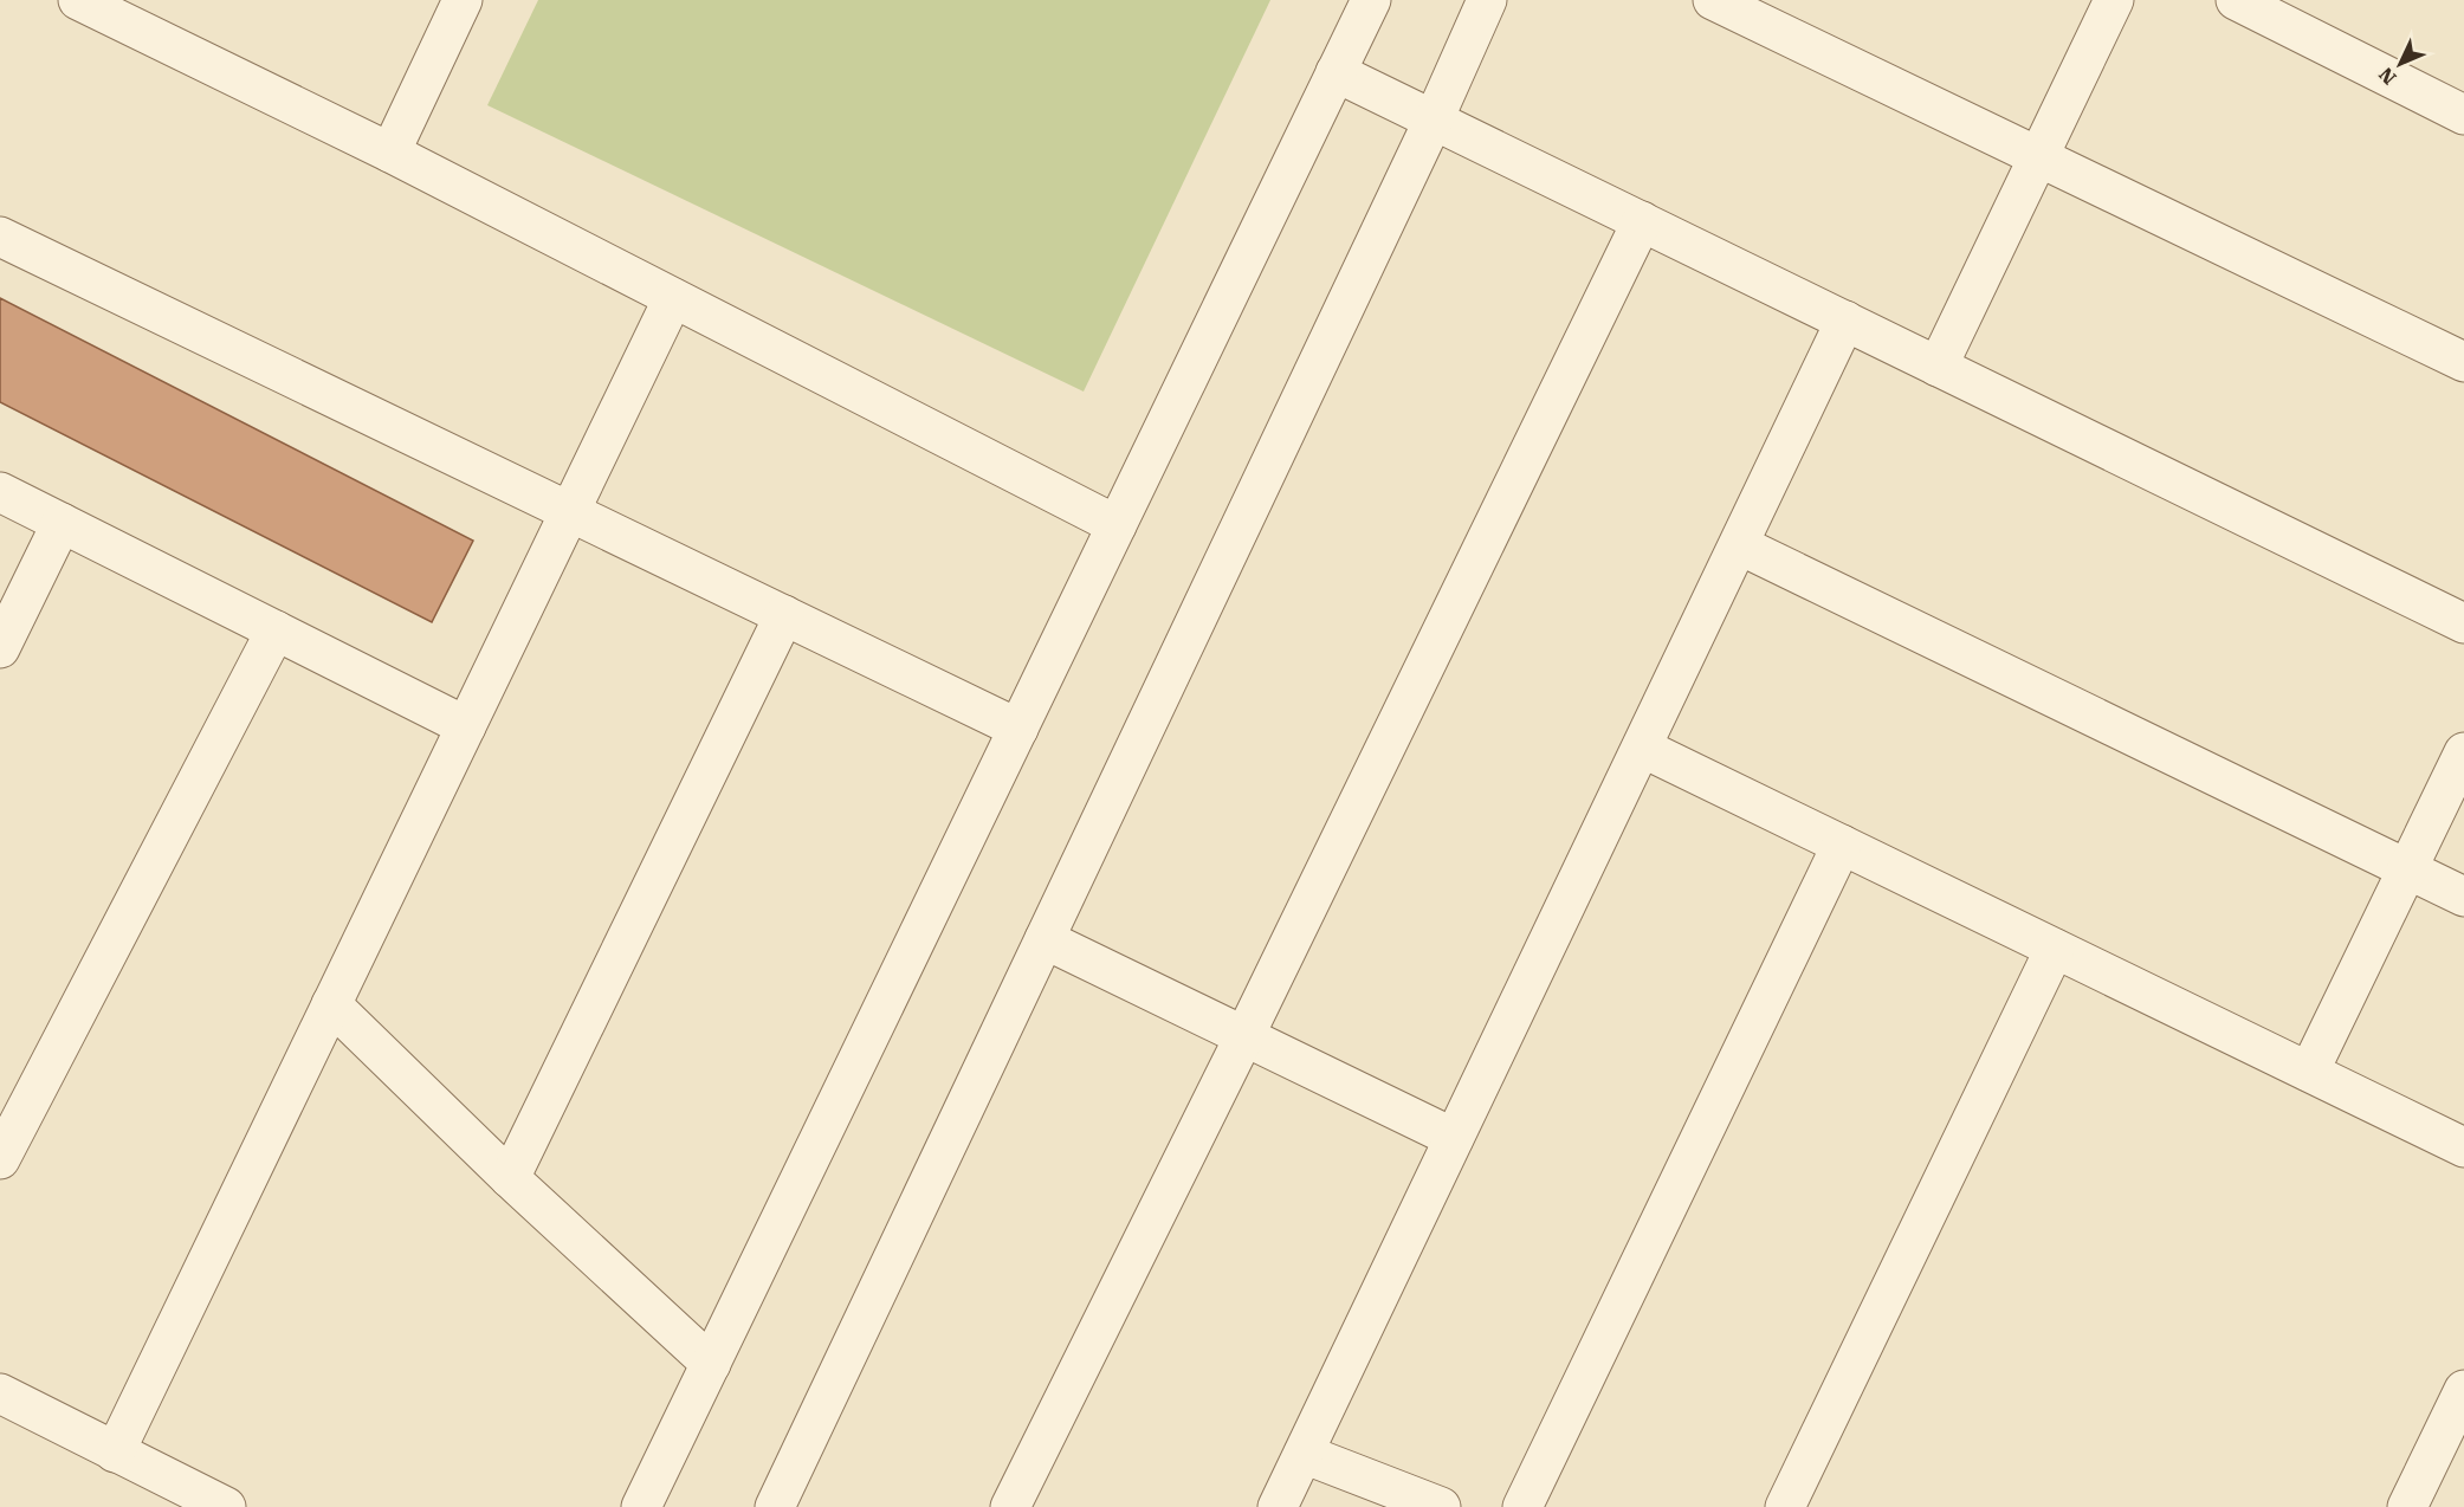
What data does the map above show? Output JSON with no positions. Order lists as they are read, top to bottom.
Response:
{
  "north": "bottom left"
}
